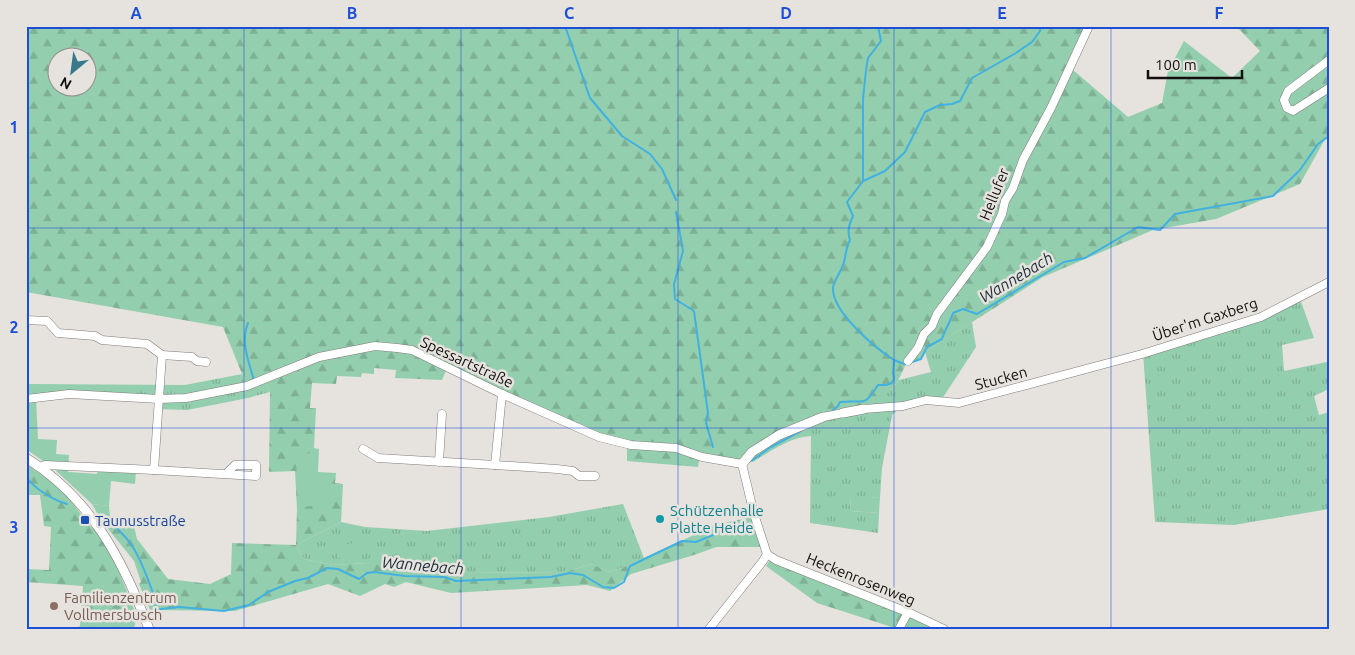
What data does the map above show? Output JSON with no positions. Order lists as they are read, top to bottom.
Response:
{
  "streets": {
    "street": [
      "Hellufer",
      "Über'm Gaxberg",
      "Spessartstraße",
      "Stucken",
      "Heckenrosenweg"
    ]
  },
  "crossings": [
    ["Über'm Gaxberg", "Stucken"]
  ],
  "water": ["Wannebach"],
  "places": {
    "other": ["Schützenhalle Platte Heide", "Familienzentrum Vollmersbusch"],
    "transit": ["Taunusstraße"]
  },
  "scale_bar": "100 m",
  "north": "bottom left",
  "grid": {
    "columns": [
      "A",
      "B",
      "C",
      "D",
      "E",
      "F"
    ],
    "rows": ["1", "2", "3"]
  }
}
